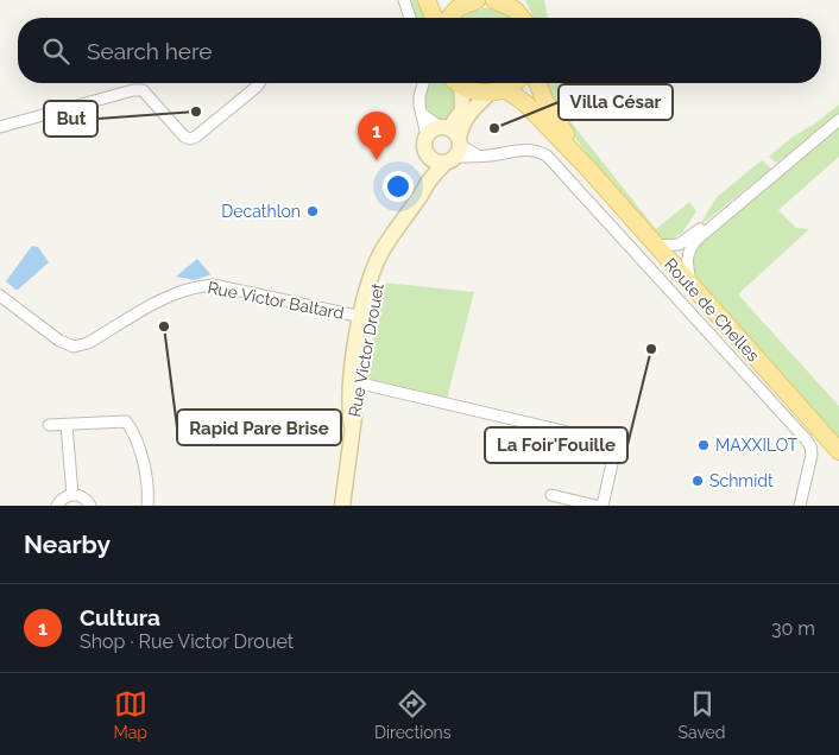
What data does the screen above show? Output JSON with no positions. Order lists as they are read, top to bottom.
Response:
{
  "streets": {
    "main road": ["Route de Chelles"],
    "street": ["Rue Victor Baltard", "Rue Victor Drouet"]
  },
  "crossings": [
    ["Rue Victor Baltard", "Rue Victor Drouet"],
    ["Route de Chelles", "Rue Victor Drouet"]
  ],
  "places": [
    "But",
    "Villa César",
    "Decathlon",
    "Rapid Pare Brise",
    "La Foir'Fouille",
    "MAXXILOT",
    "Schmidt"
  ],
  "page": {
    "search": "Search here",
    "pins": "1",
    "heading": "Nearby",
    "list": [
      {
        "mark": "1",
        "name": "Cultura",
        "note": "Shop · Rue Victor Drouet",
        "value": "30 m"
      }
    ],
    "nav": ["Map", "Directions", "Saved"]
  }
}
